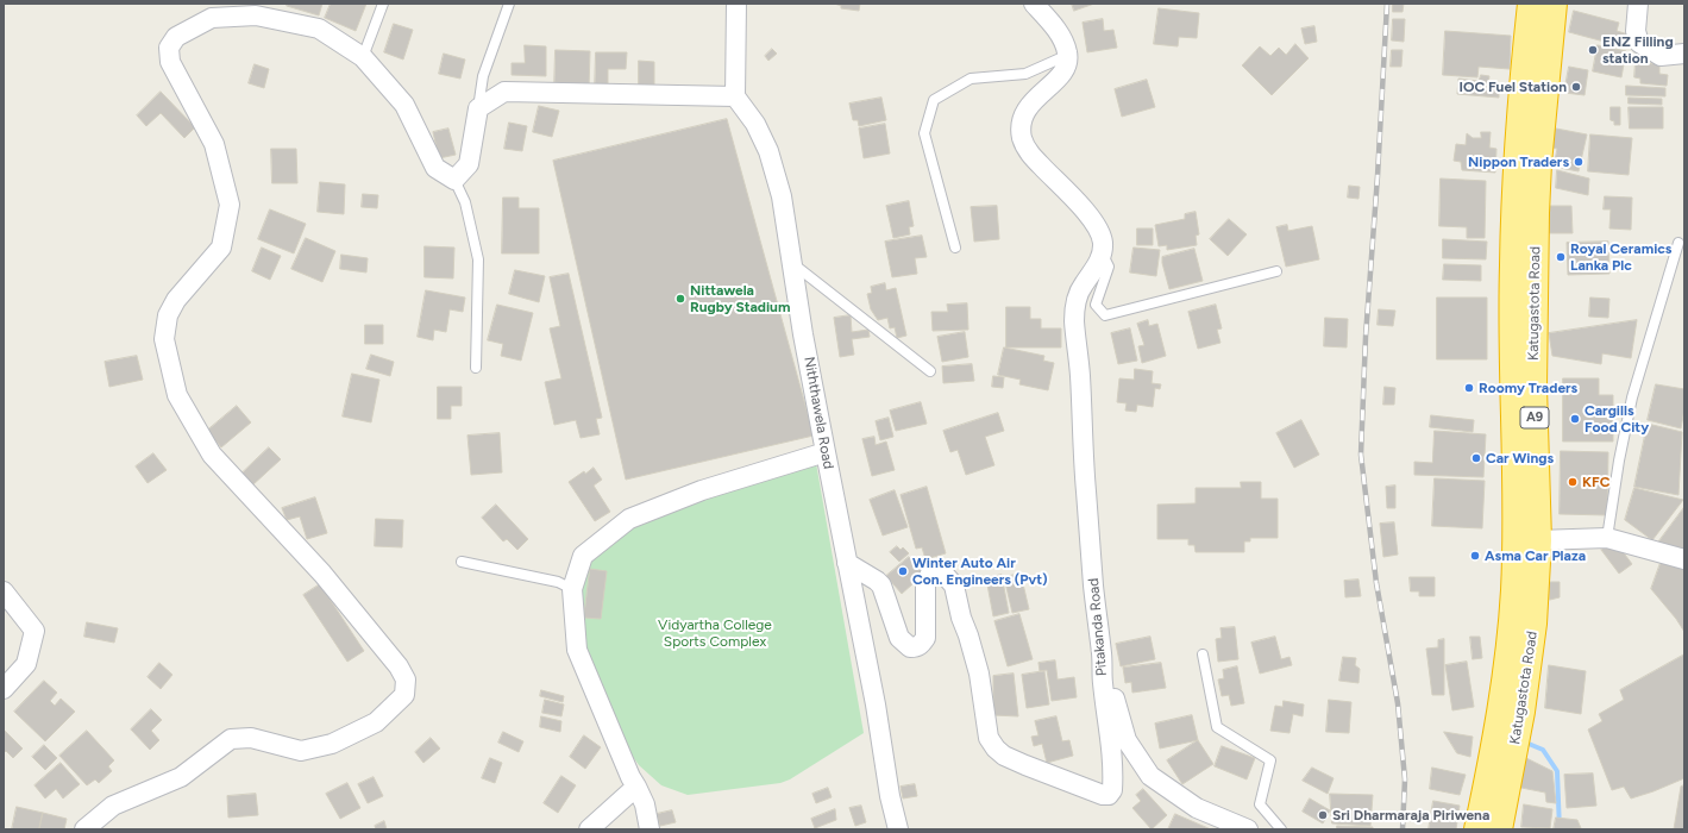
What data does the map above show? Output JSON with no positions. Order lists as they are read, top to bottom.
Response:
{
  "streets": {
    "highway": ["Katugastota Road", "A9"],
    "street": ["Niththawela Road", "Pitakanda Road"]
  },
  "crossings": [
    ["Niththawela Road", "Pitakanda Road"]
  ],
  "parks": ["Vidyartha College Sports Complex"],
  "places": [
    "ENZ Filling station",
    "IOC Fuel Station",
    "Nippon Traders",
    "Royal Ceramics Lanka Plc",
    "Nittawela Rugby Stadium",
    "Roomy Traders",
    "Cargills Food City",
    "Car Wings",
    "KFC",
    "Asma Car Plaza",
    "Winter Auto Air Con. Engineers (Pvt)",
    "Sri Dharmaraja Piriwena"
  ]
}
